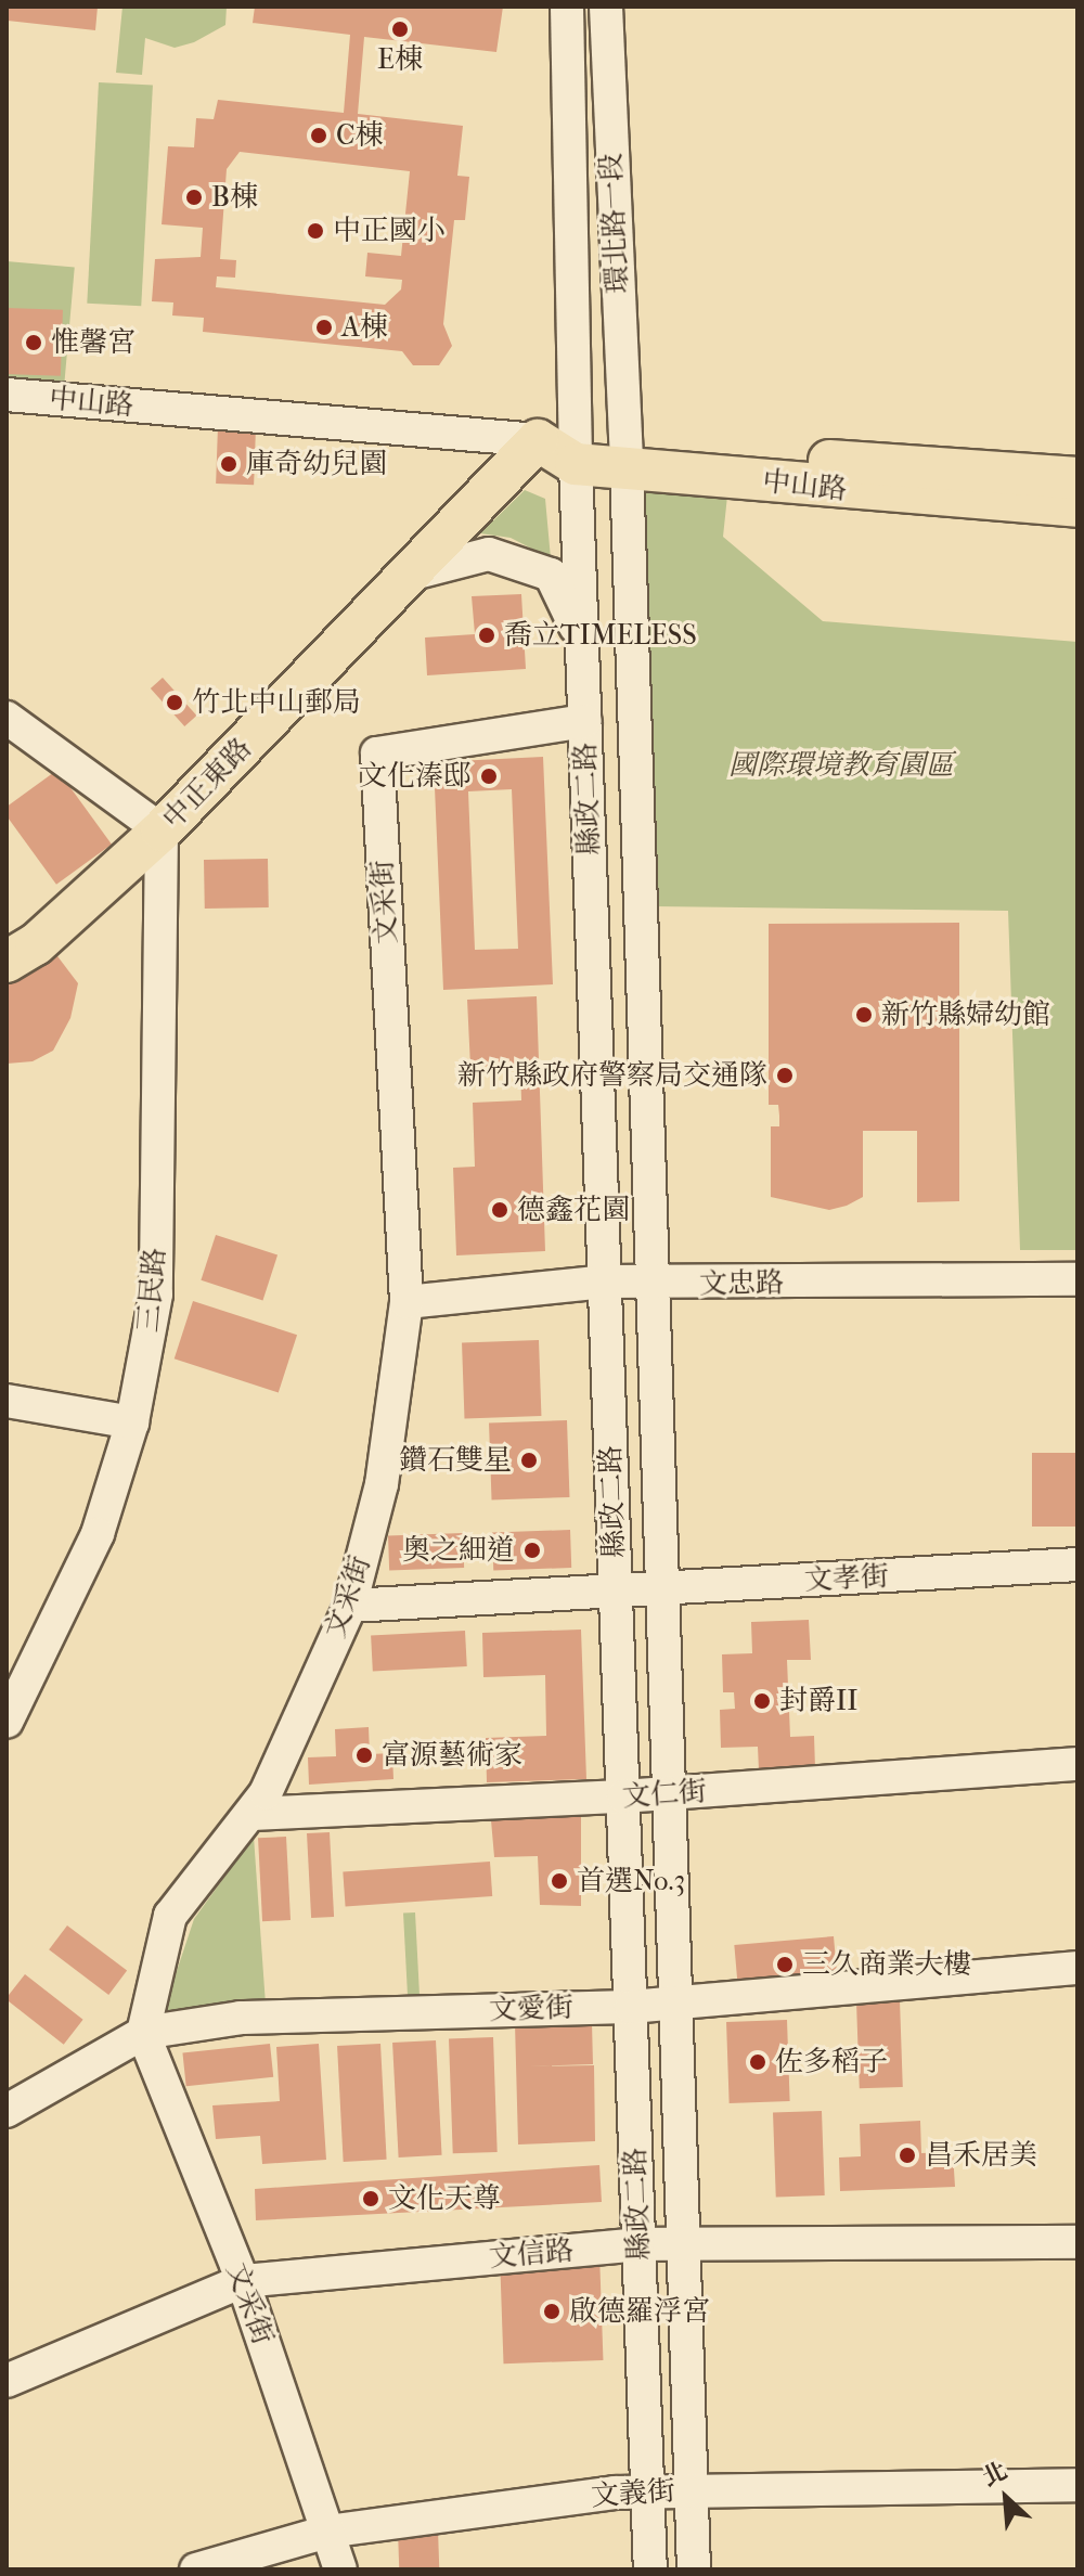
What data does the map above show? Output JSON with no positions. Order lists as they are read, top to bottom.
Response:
{
  "streets": {
    "main road": ["中山路", "中正東路"],
    "street": [
      "環北路一段",
      "縣政二路",
      "文采街",
      "文忠路",
      "三民路",
      "文孝街",
      "文仁街",
      "文愛街",
      "文信路",
      "文義街"
    ]
  },
  "crossings": [
    ["環北路一段", "中山路"],
    ["環北路一段", "中正東路"],
    ["環北路一段", "縣政二路"],
    ["中山路", "中正東路"],
    ["中山路", "縣政二路"],
    ["中正東路", "縣政二路"],
    ["中正東路", "三民路"],
    ["縣政二路", "文采街"],
    ["縣政二路", "文忠路"],
    ["縣政二路", "文孝街"],
    ["縣政二路", "文仁街"],
    ["縣政二路", "文愛街"],
    ["縣政二路", "文信路"],
    ["縣政二路", "文義街"],
    ["文采街", "文忠路"],
    ["文采街", "文孝街"],
    ["文采街", "文仁街"],
    ["文采街", "文愛街"],
    ["文采街", "文信路"],
    ["文采街", "文義街"]
  ],
  "parks": ["國際環境教育園區"],
  "places": [
    "E棟",
    "C棟",
    "B棟",
    "中正國小",
    "A棟",
    "惟馨宮",
    "庫奇幼兒園",
    "喬立TIMELESS",
    "竹北中山郵局",
    "文化溱邸",
    "新竹縣婦幼館",
    "新竹縣政府警察局交通隊",
    "德鑫花園",
    "鑽石雙星",
    "奧之細道",
    "封爵II",
    "富源藝術家",
    "首選No.3",
    "三久商業大樓",
    "佐多稻子",
    "昌禾居美",
    "文化天尊",
    "啟德羅浮宮"
  ],
  "north": "top left"
}
